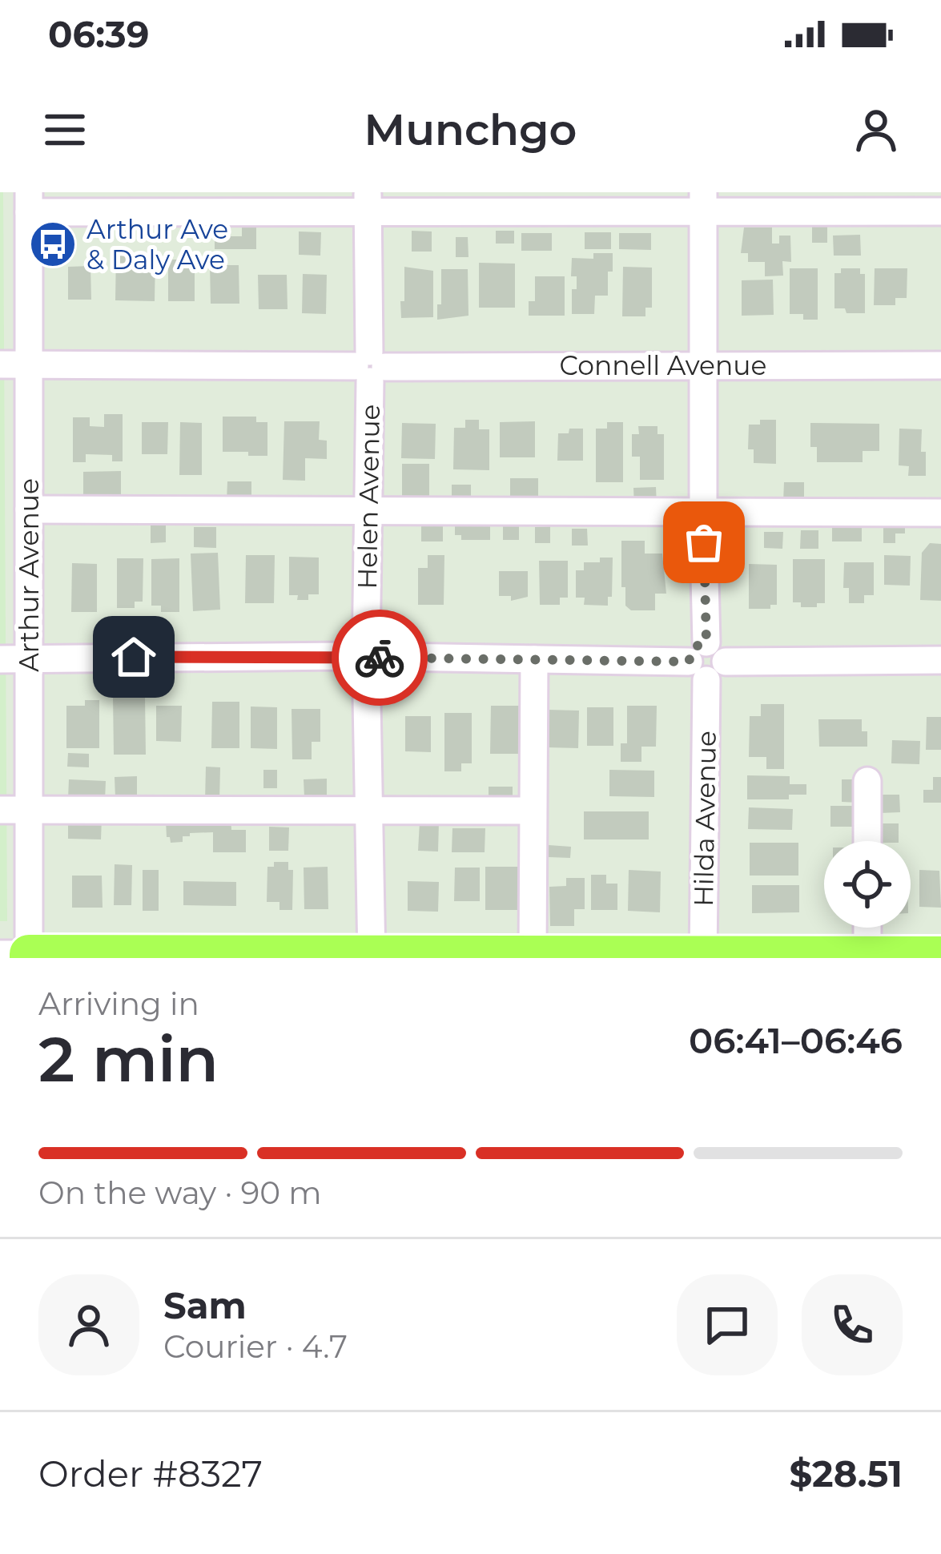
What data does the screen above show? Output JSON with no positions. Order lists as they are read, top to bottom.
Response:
{
  "streets": {
    "street": [
      "Connell Avenue",
      "Helen Avenue",
      "Arthur Avenue",
      "Hilda Avenue"
    ]
  },
  "crossings": [
    ["Connell Avenue", "Helen Avenue"],
    ["Connell Avenue", "Arthur Avenue"],
    ["Connell Avenue", "Hilda Avenue"]
  ],
  "places": {
    "bus stop": ["Arthur Ave & Daly Ave"]
  },
  "page": {
    "status": "06:39",
    "header": "Munchgo",
    "heading": ["2 min", "Arriving in", "06:41–06:46"],
    "panel": [
      "Sam",
      "Courier · 4.7",
      "Order #8327",
      "$28.51"
    ],
    "bar": "On the way · 90 m"
  }
}
